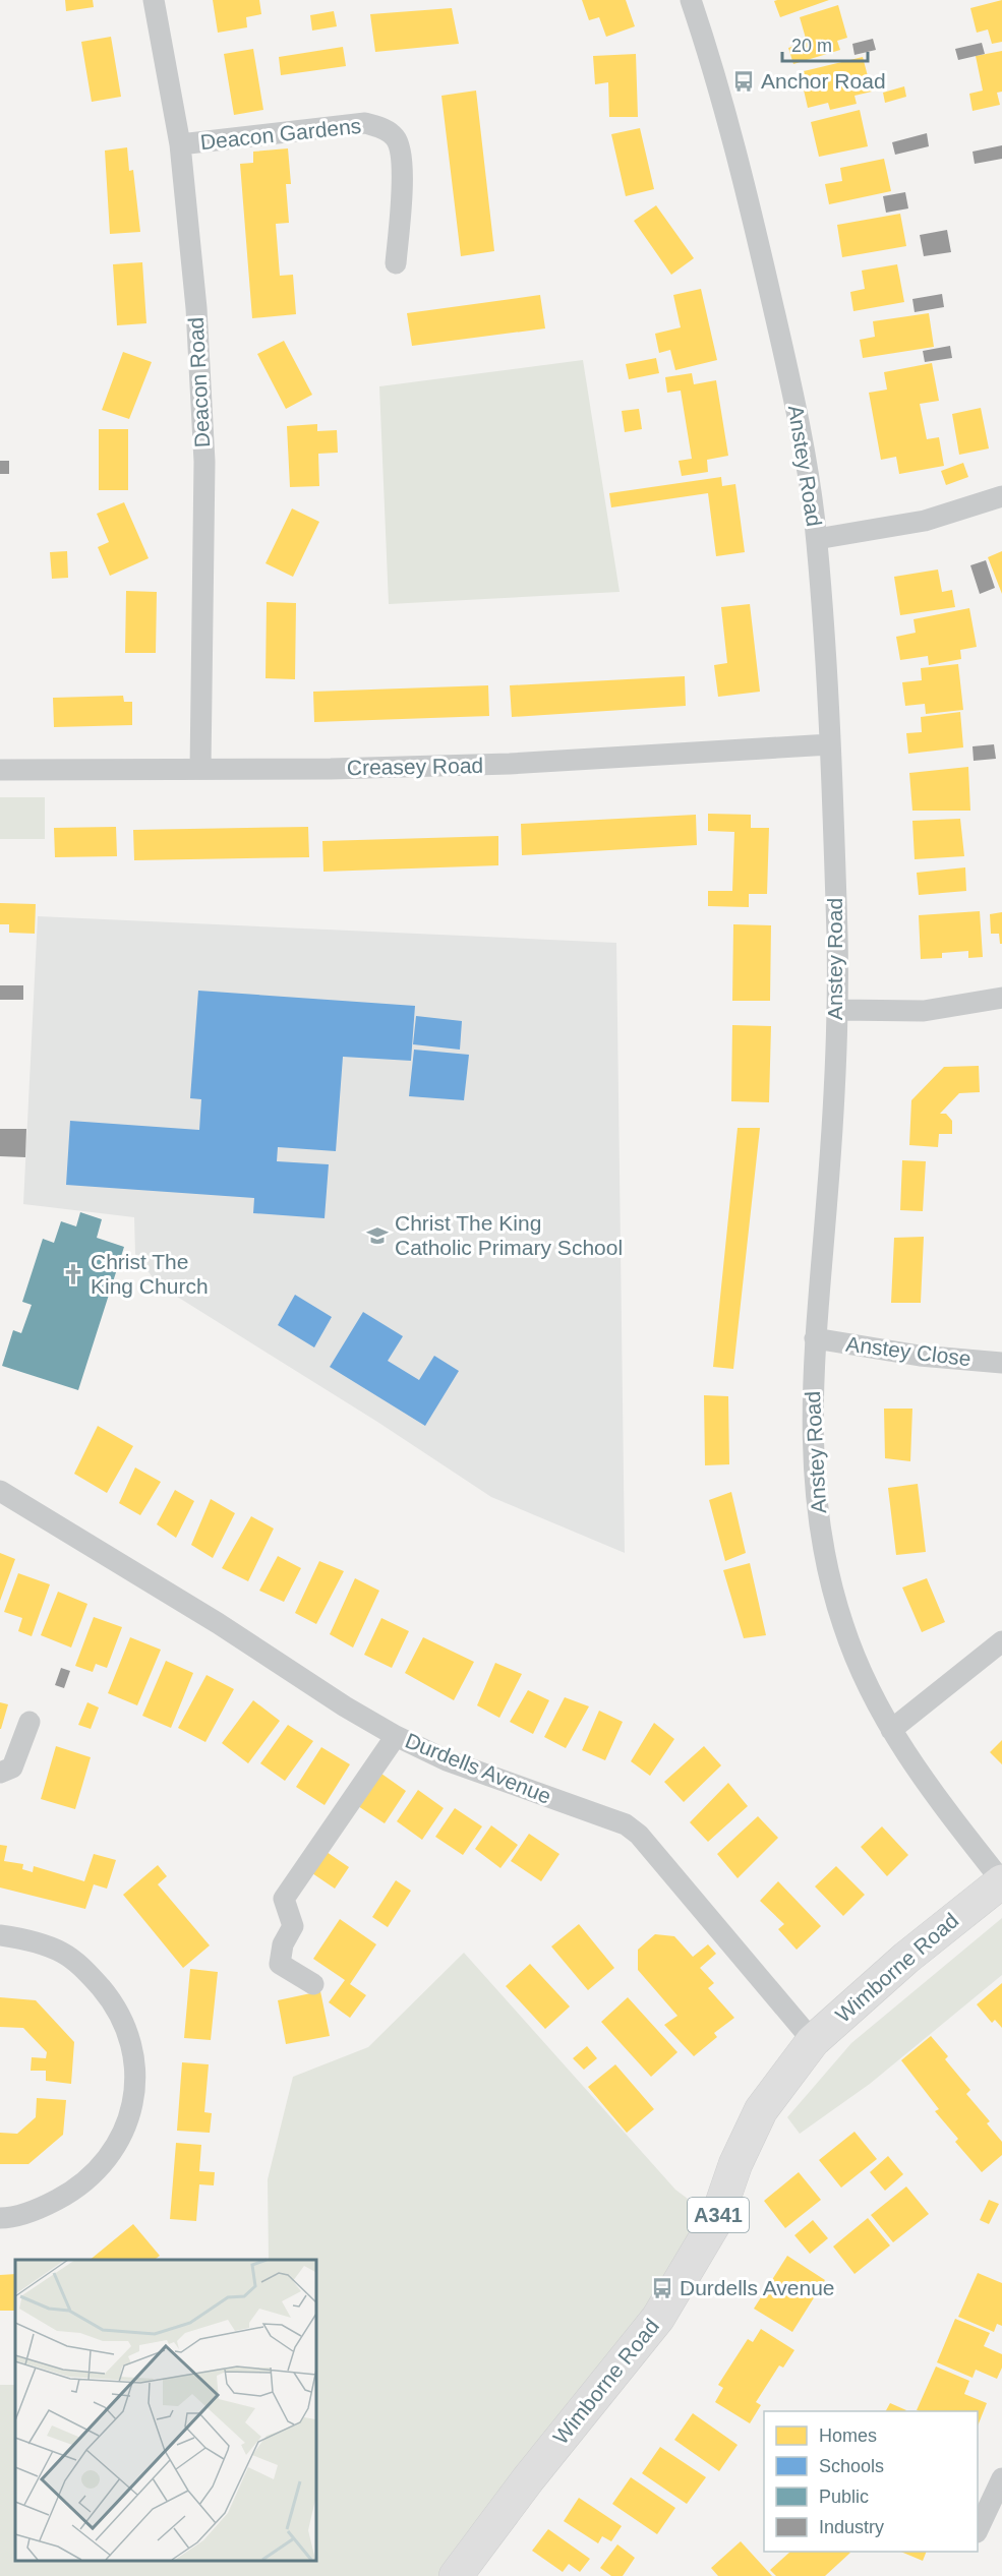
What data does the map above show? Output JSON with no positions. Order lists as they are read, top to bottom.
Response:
{
  "streets": {
    "main road": ["Wimborne Road", "A341"],
    "street": [
      "Deacon Gardens",
      "Deacon Road",
      "Anstey Road",
      "Creasey Road",
      "Anstey Close",
      "Durdells Avenue"
    ]
  },
  "crossings": [
    ["Deacon Gardens", "Deacon Road"],
    ["Deacon Road", "Creasey Road"],
    ["Anstey Road", "Creasey Road"],
    ["Anstey Road", "Anstey Close"],
    ["Anstey Road", "Wimborne Road"],
    ["Durdells Avenue", "Wimborne Road"]
  ],
  "places": {
    "bus stop": ["Anchor Road", "Durdells Avenue"],
    "school or university": ["Christ The King Catholic Primary School"],
    "church": ["Christ The King Church"]
  },
  "legend": [
    "Homes",
    "Schools",
    "Public",
    "Industry"
  ],
  "scale_bar": "20 m"
}
